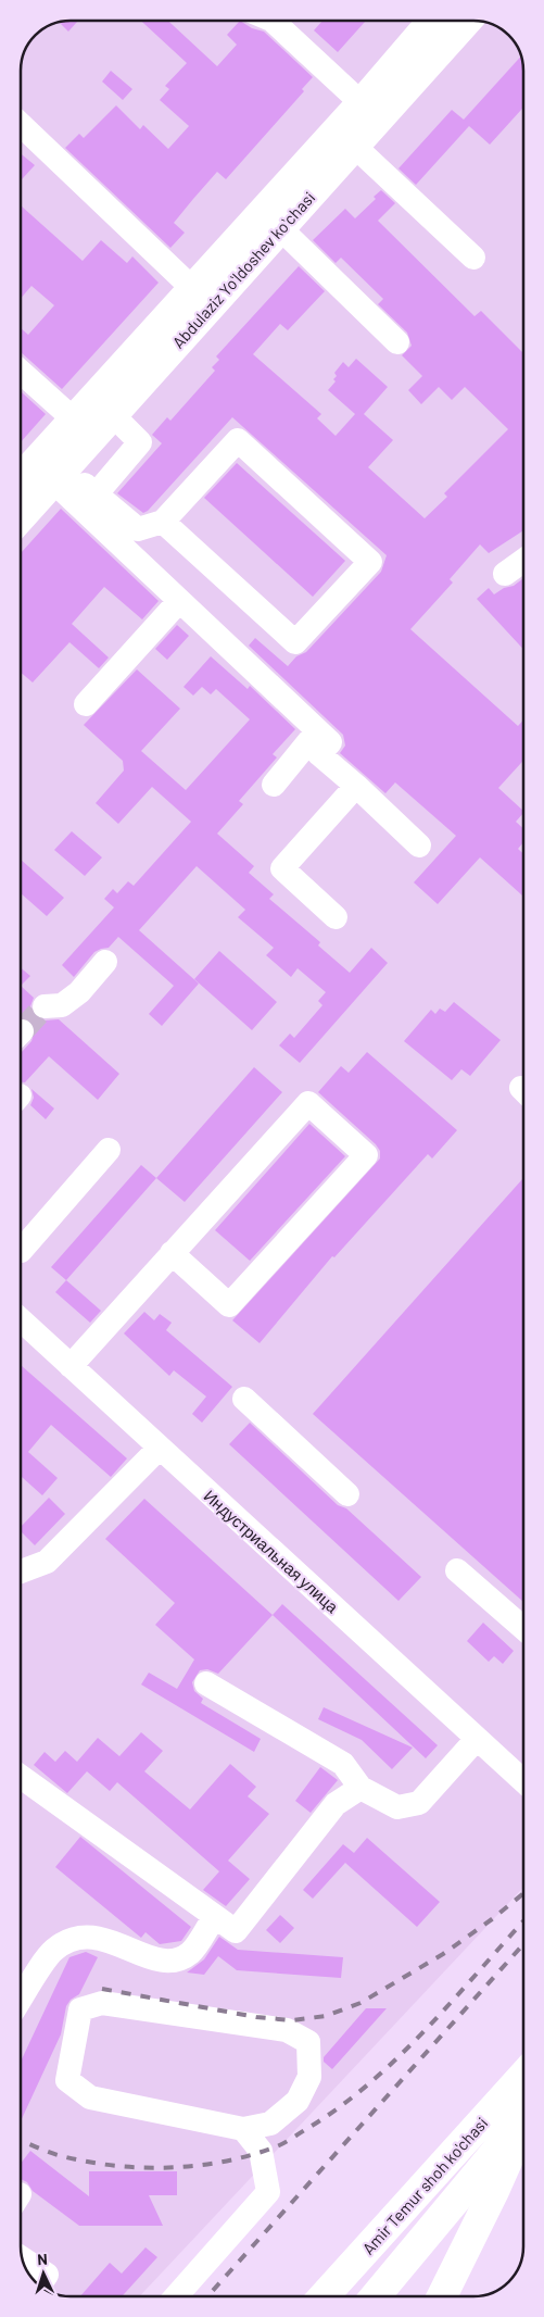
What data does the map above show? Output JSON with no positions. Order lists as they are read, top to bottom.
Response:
{
  "streets": {
    "main road": ["Abdulaziz Yoʻldoshev koʻchasi", "Amir Temur shoh ko'chasi"],
    "street": ["Индустриальная улица"]
  },
  "north": "top"
}
